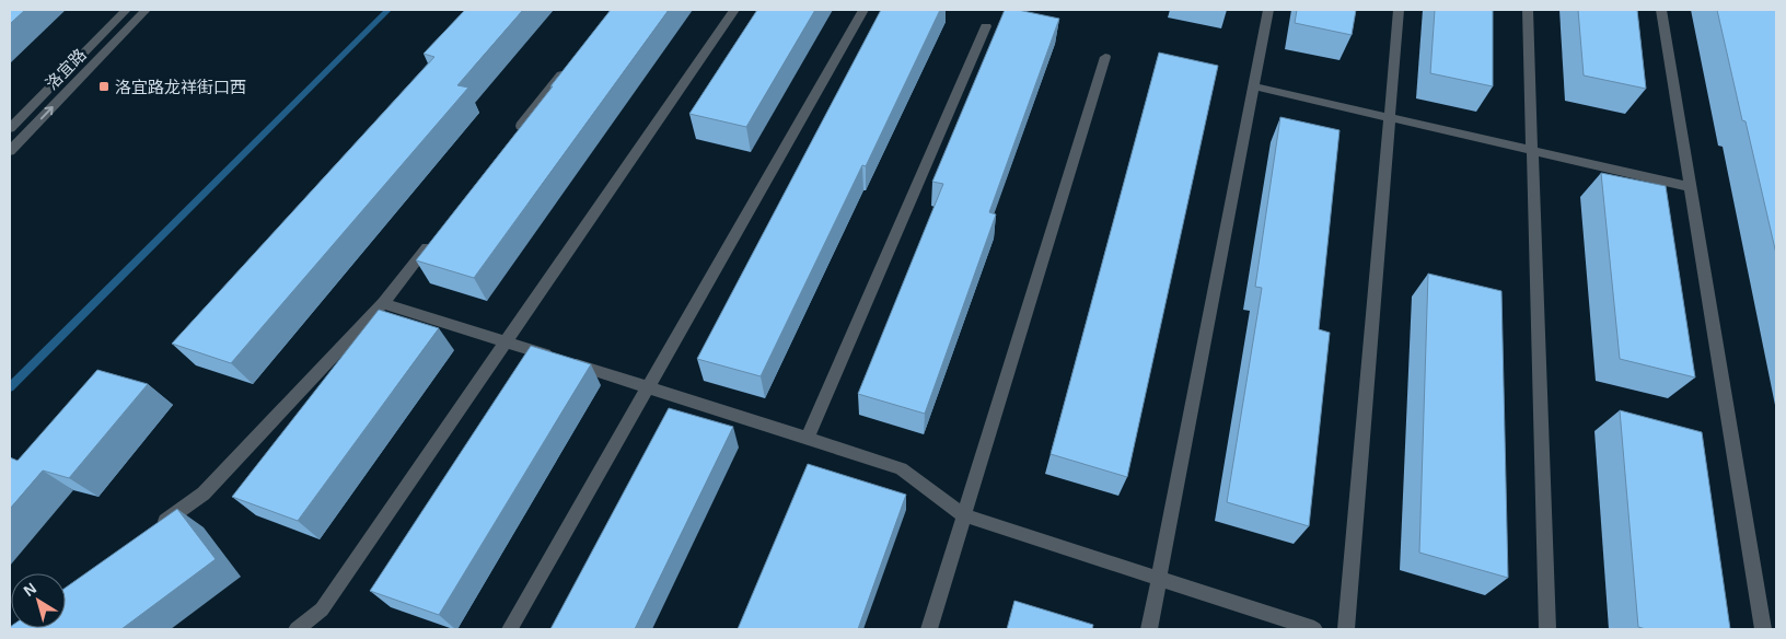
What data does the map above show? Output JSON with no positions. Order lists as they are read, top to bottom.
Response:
{
  "streets": {
    "street": ["洛宜路"]
  },
  "places": {
    "transit": ["洛宜路龙祥街口西"]
  },
  "north": "top left"
}
